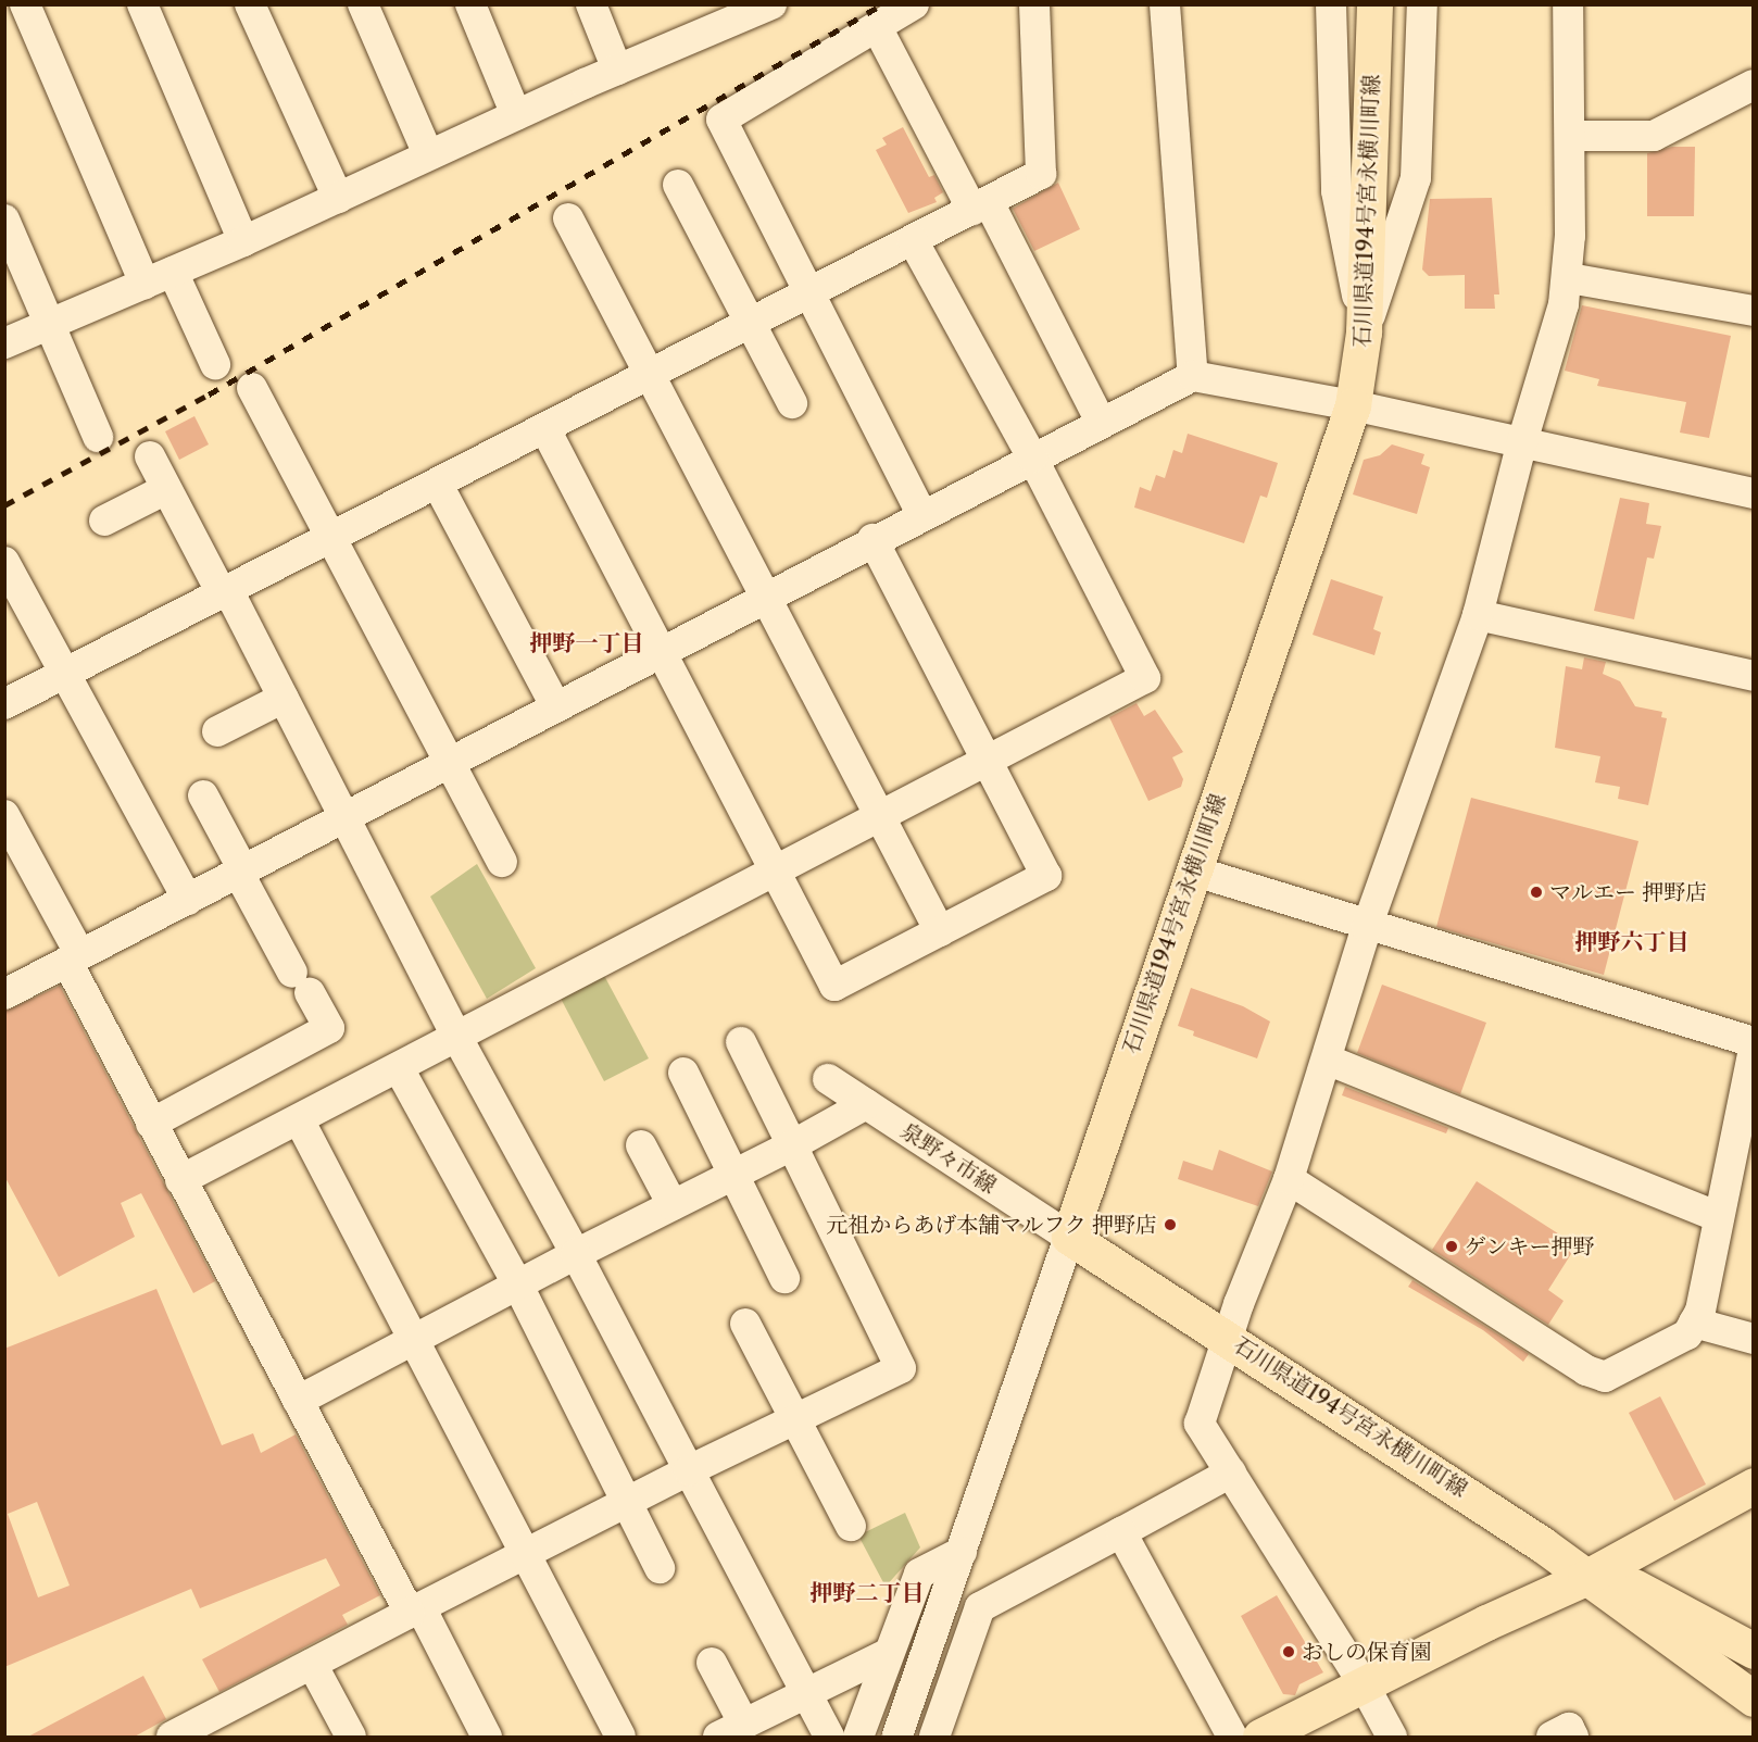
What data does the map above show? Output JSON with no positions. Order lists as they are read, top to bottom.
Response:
{
  "streets": {
    "main road": ["石川県道194号宮永横川町線"],
    "street": ["泉野々市線"]
  },
  "crossings": [
    ["石川県道194号宮永横川町線", "泉野々市線"]
  ],
  "districts": ["押野一丁目", "押野六丁目", "押野二丁目"],
  "places": [
    "マルエー 押野店",
    "元祖からあげ本舗マルフク 押野店",
    "ゲンキー押野",
    "おしの保育園"
  ]
}
